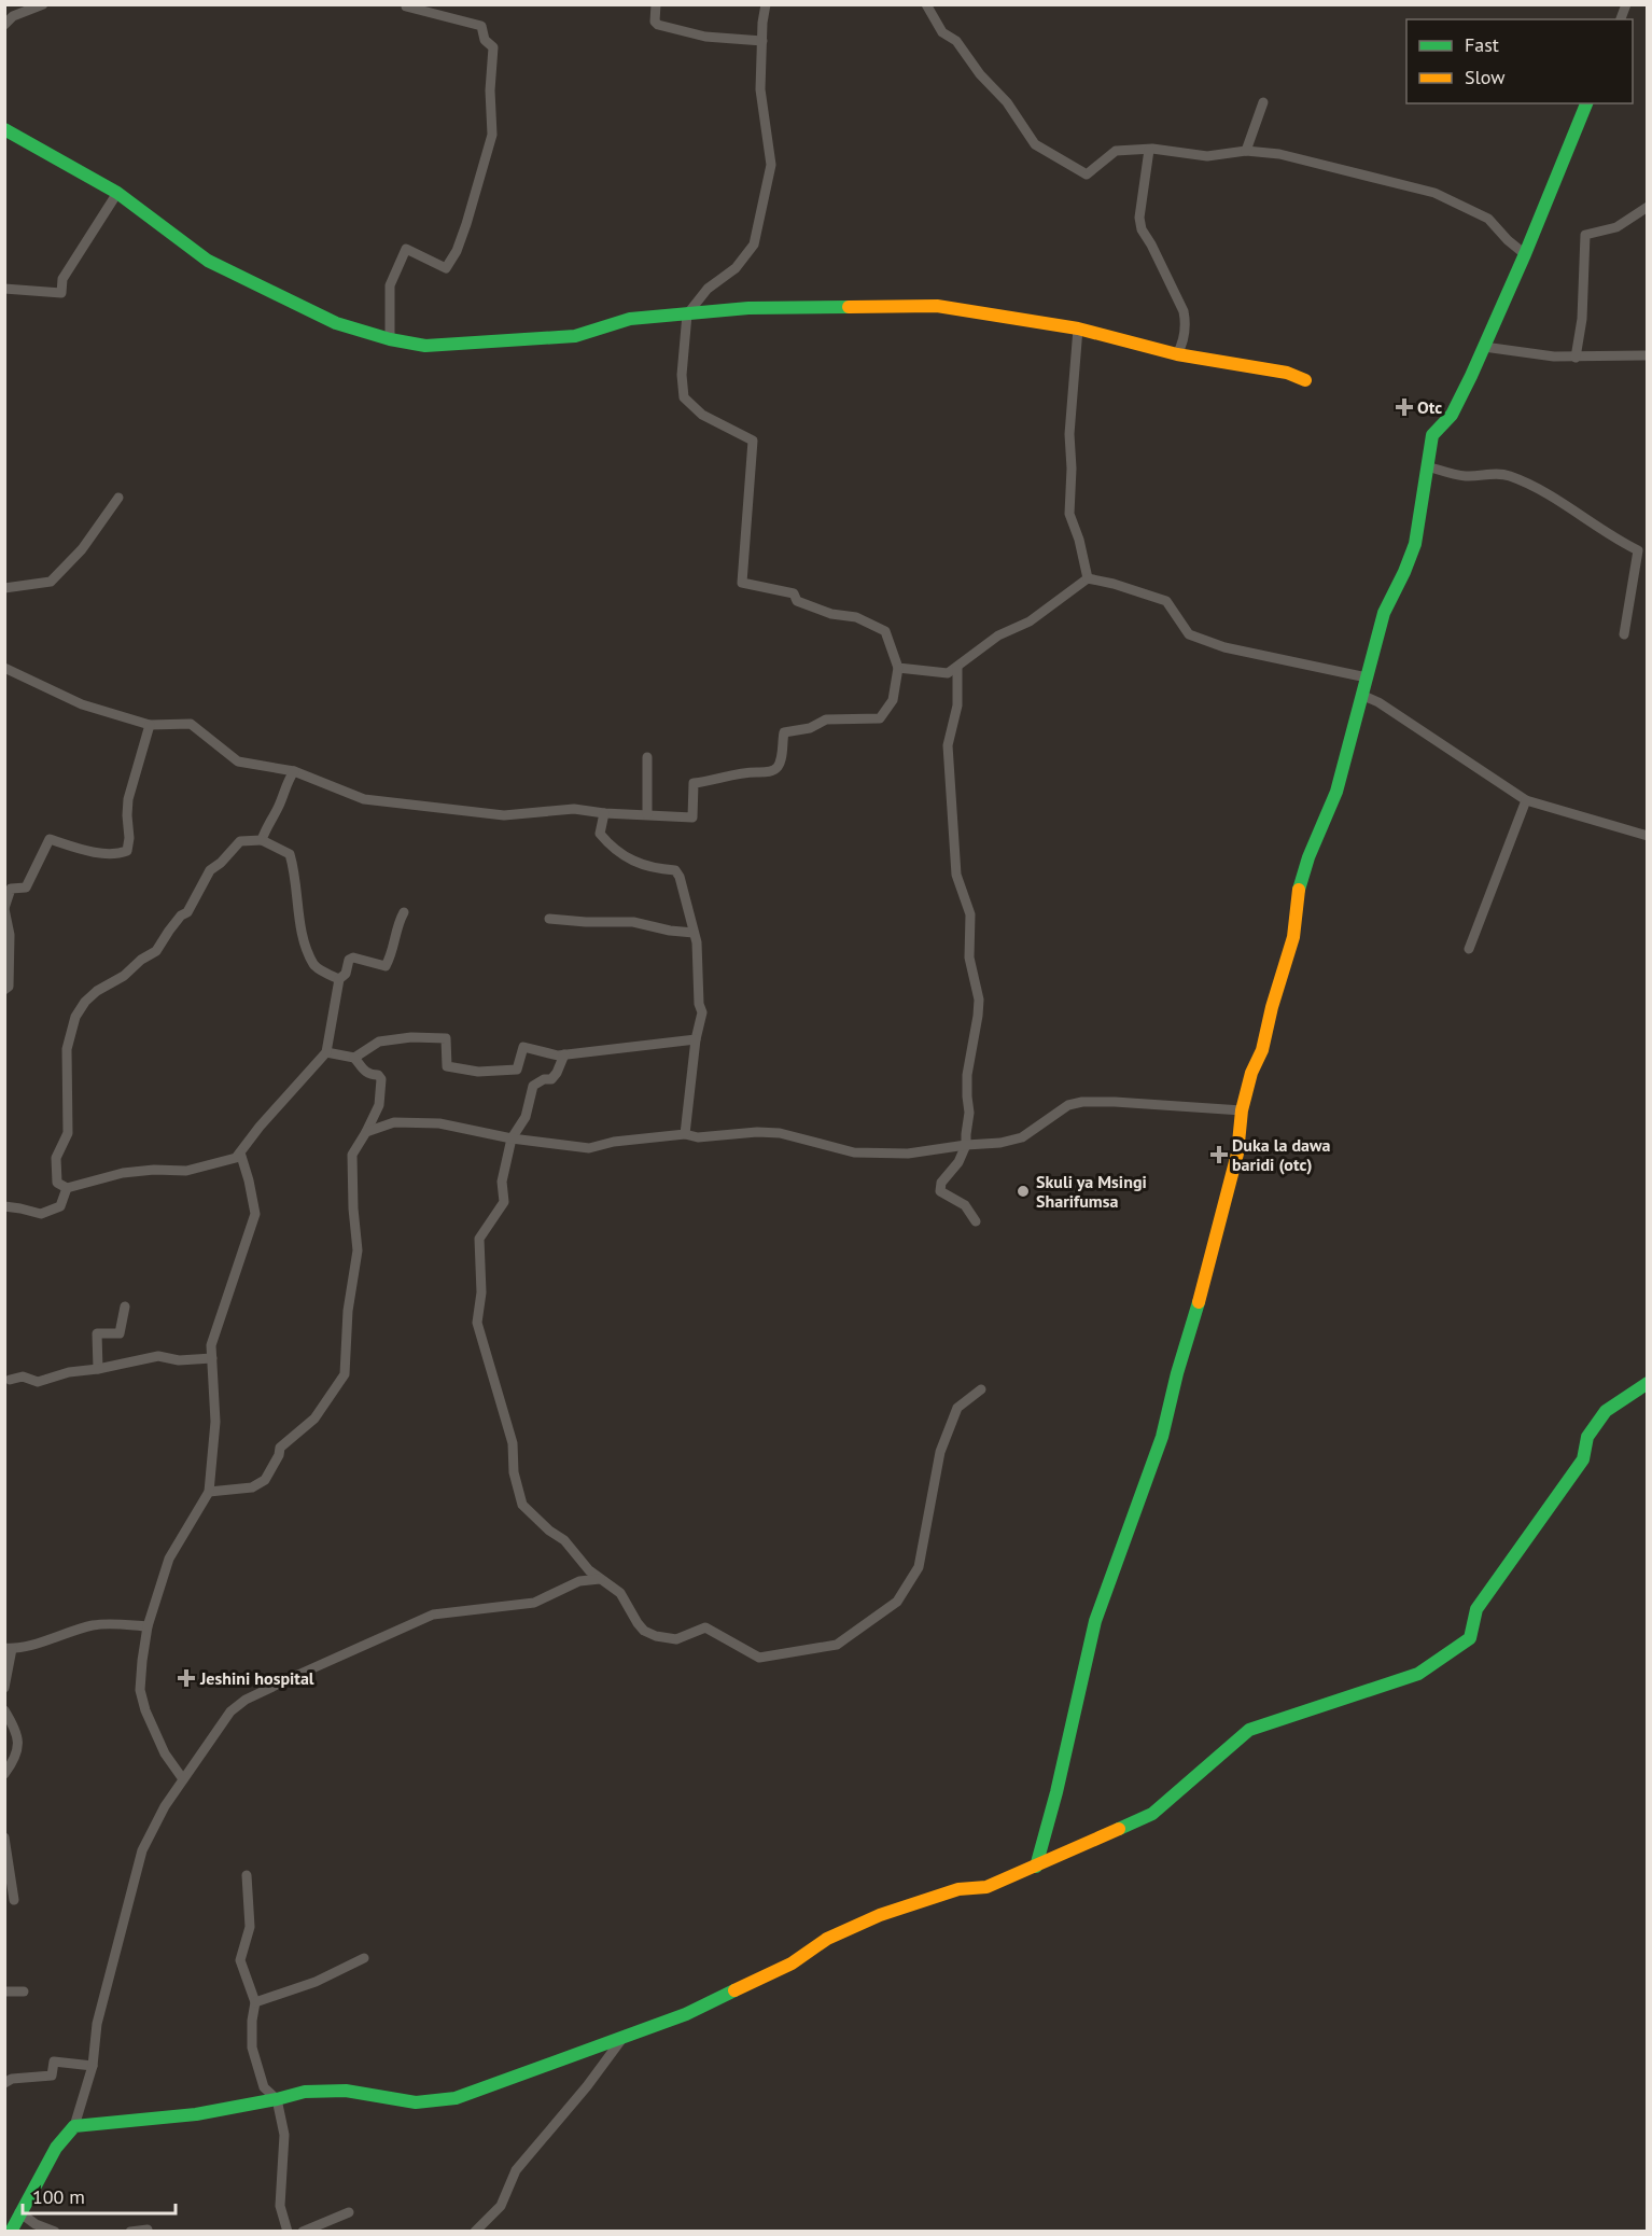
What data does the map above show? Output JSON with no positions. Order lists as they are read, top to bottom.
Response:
{
  "places": {
    "health": ["Otc", "Duka la dawa baridi (otc)", "Jeshini hospital"],
    "other": ["Skuli ya Msingi Sharifumsa"]
  },
  "legend": ["Fast", "Slow"],
  "scale_bar": "100 m"
}
